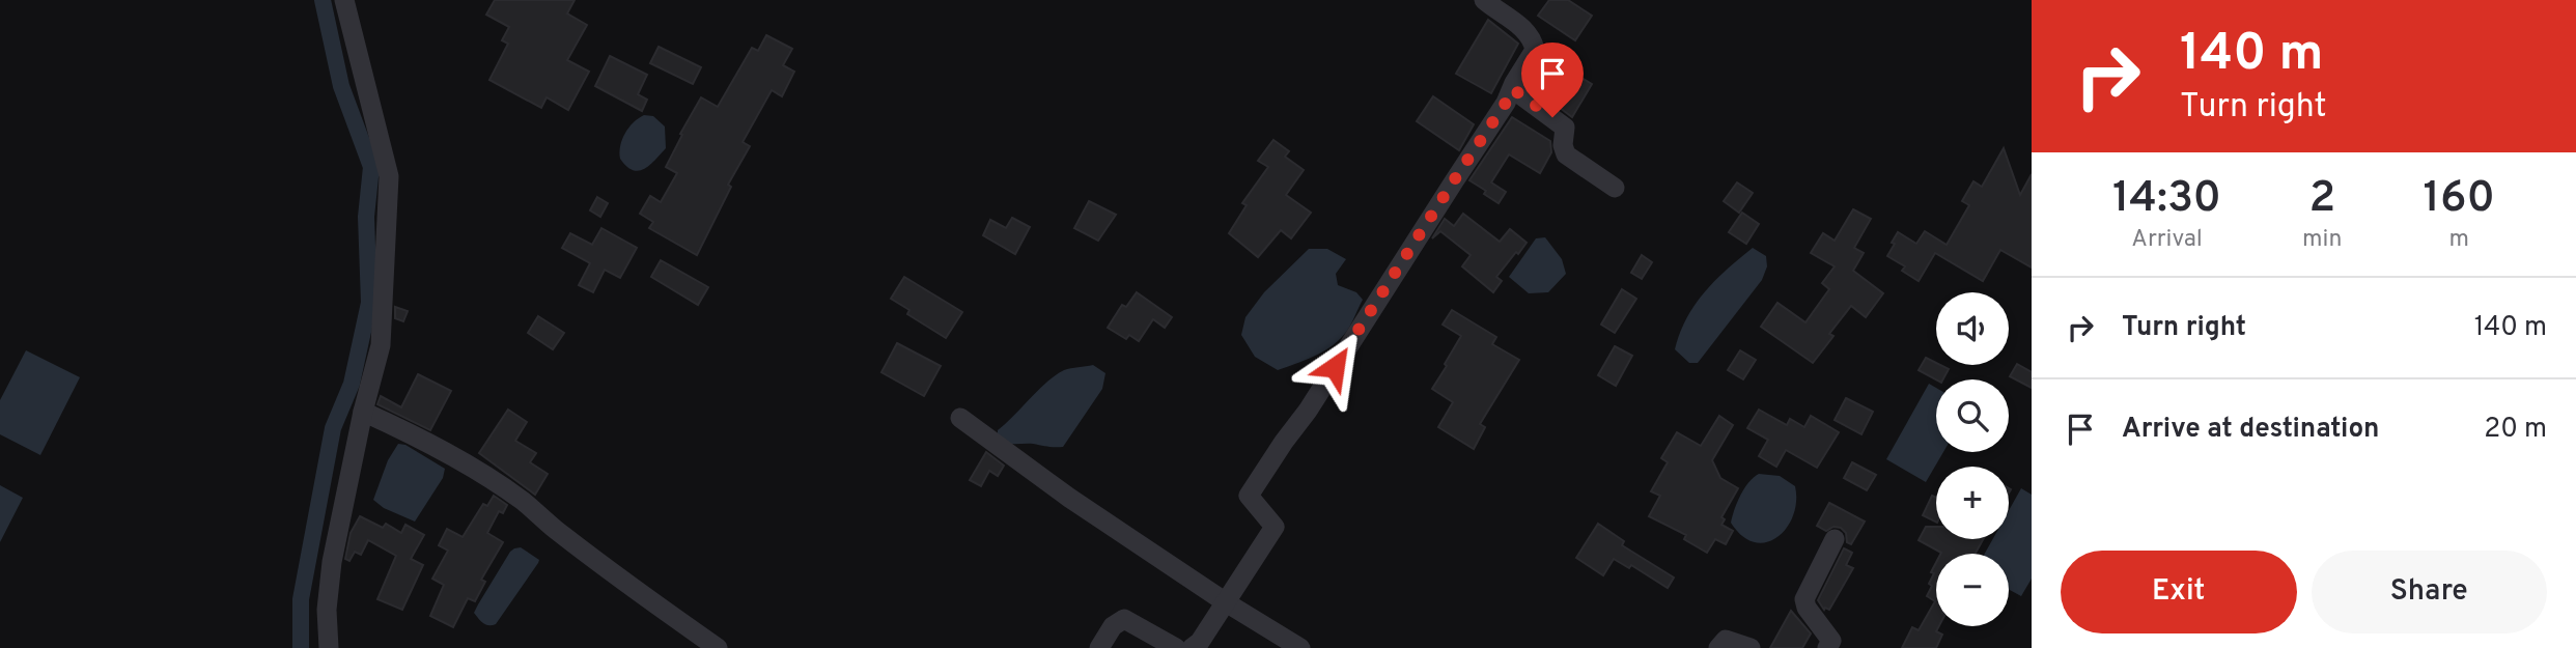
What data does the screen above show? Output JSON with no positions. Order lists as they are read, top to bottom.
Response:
{
  "page": {
    "turn": ["140 m", "Turn right"],
    "eta": [
      "14:30",
      "Arrival",
      "2",
      "min",
      "160",
      "m"
    ],
    "list": [
      {
        "name": "Turn right",
        "value": "140 m"
      },
      {
        "name": "Arrive at destination",
        "value": "20 m"
      }
    ],
    "map_buttons": ["+", "−"],
    "buttons": ["Exit", "Share"]
  }
}
